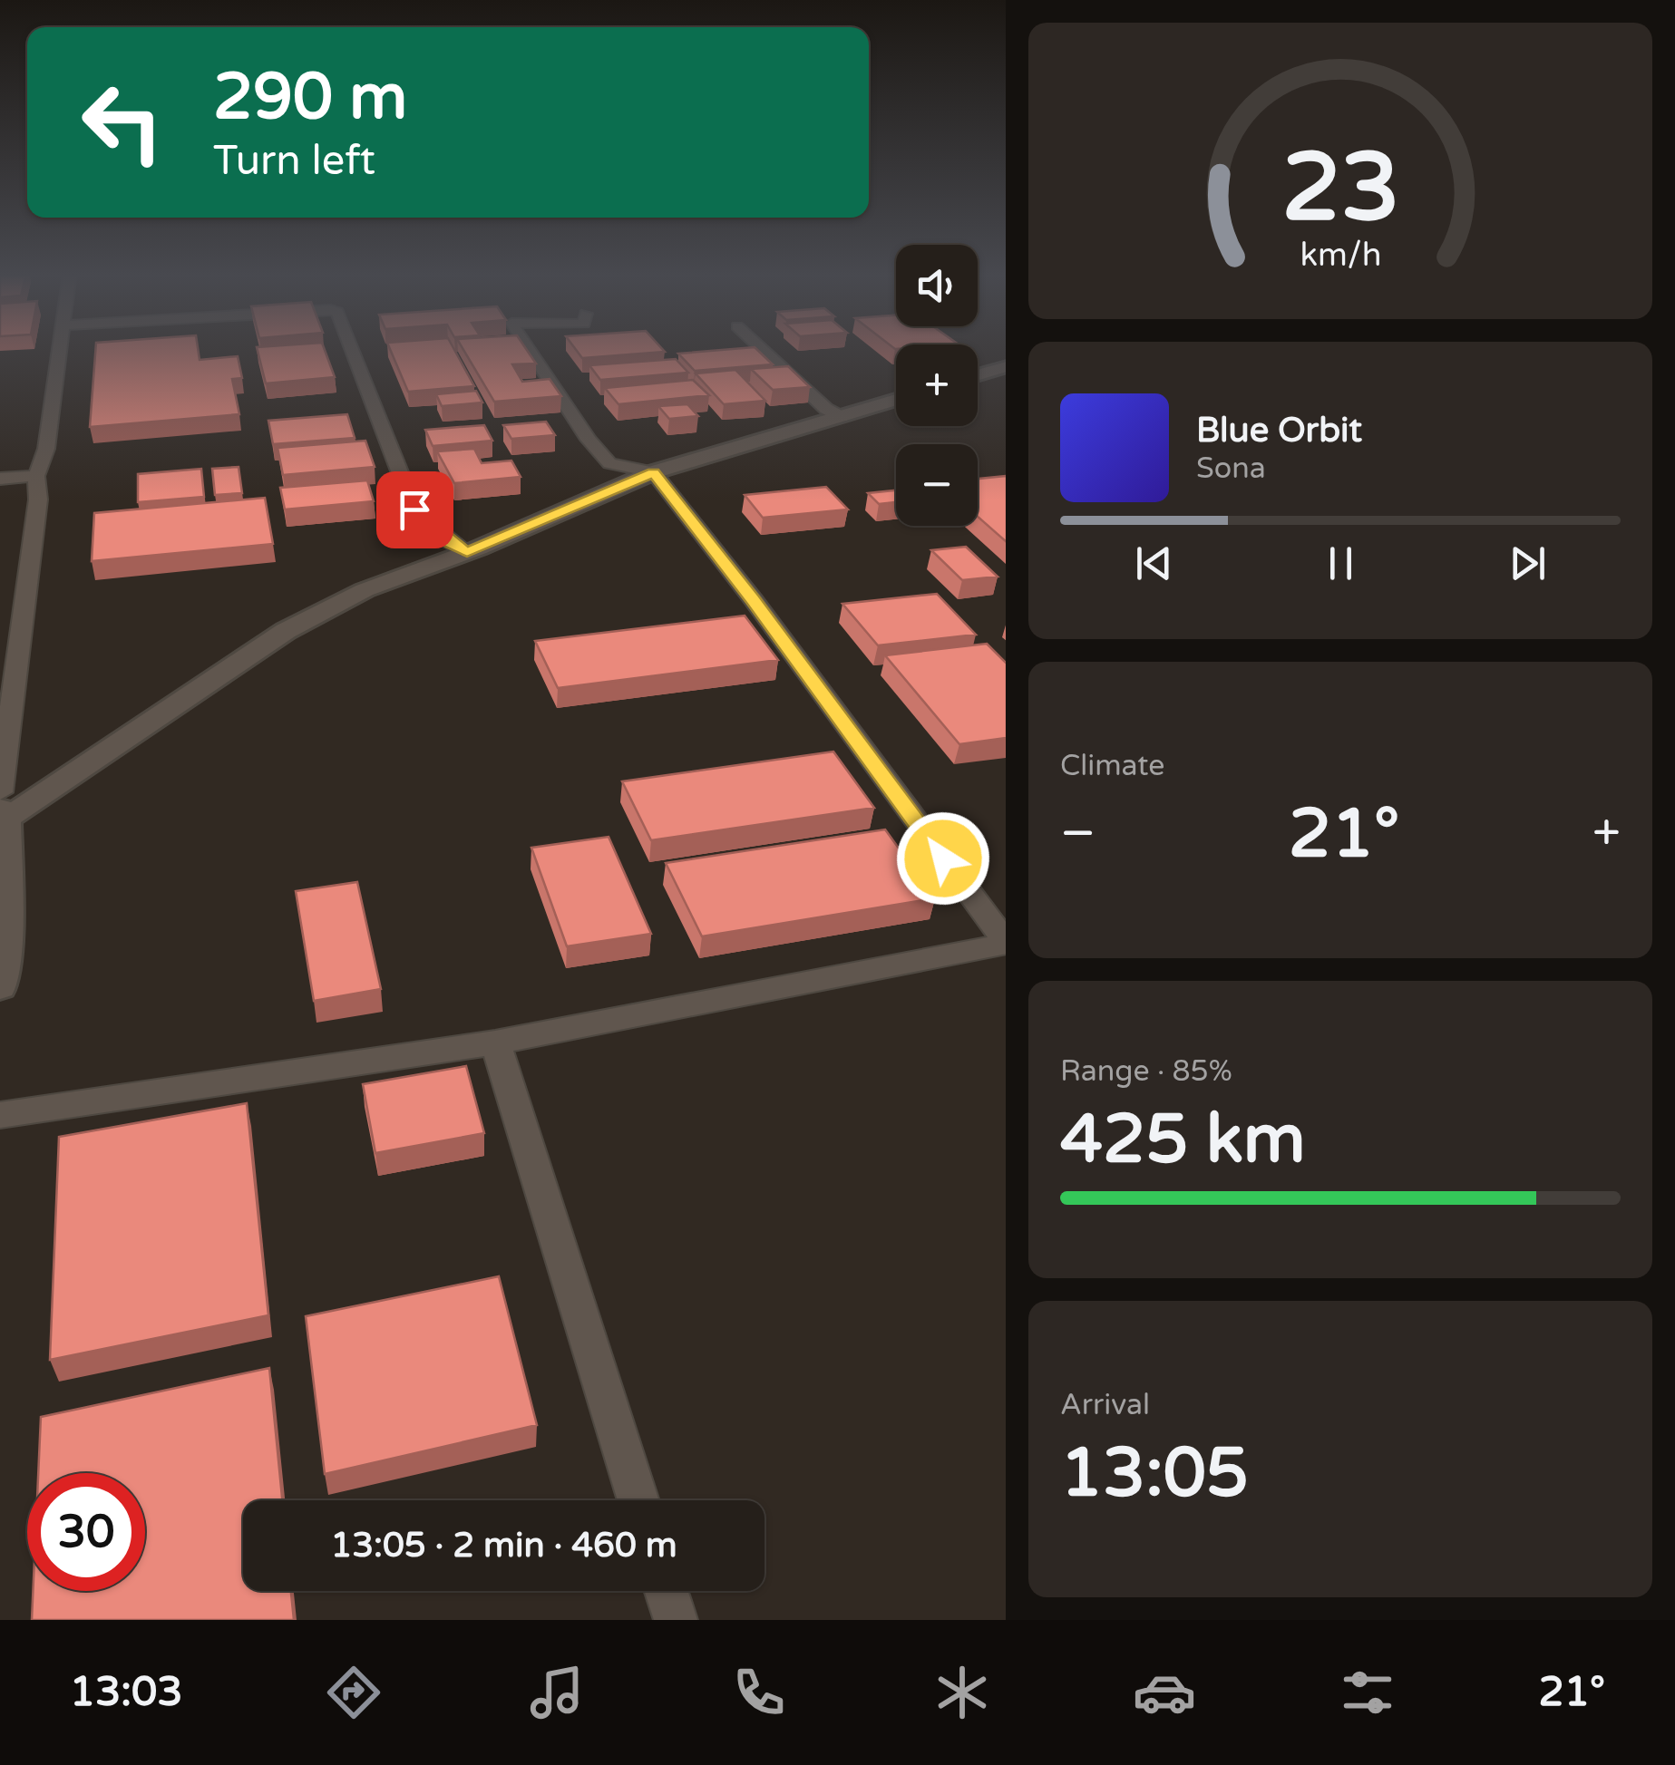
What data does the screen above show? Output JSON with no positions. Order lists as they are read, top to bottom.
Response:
{
  "page": {
    "turn": ["290 m", "Turn left"],
    "map_buttons": ["+", "−"],
    "song": ["Blue Orbit", "Sona"],
    "tile": [
      "Climate",
      ["Range · 85%", "425 km"],
      ["Arrival", "13:05"]
    ],
    "heat": ["−", "21°", "+"],
    "limit": "30",
    "trip": "13:05 · 2 min · 460 m",
    "tabs": ["13:03", "21°"],
    "gauge": ["23", "km/h"]
  }
}
